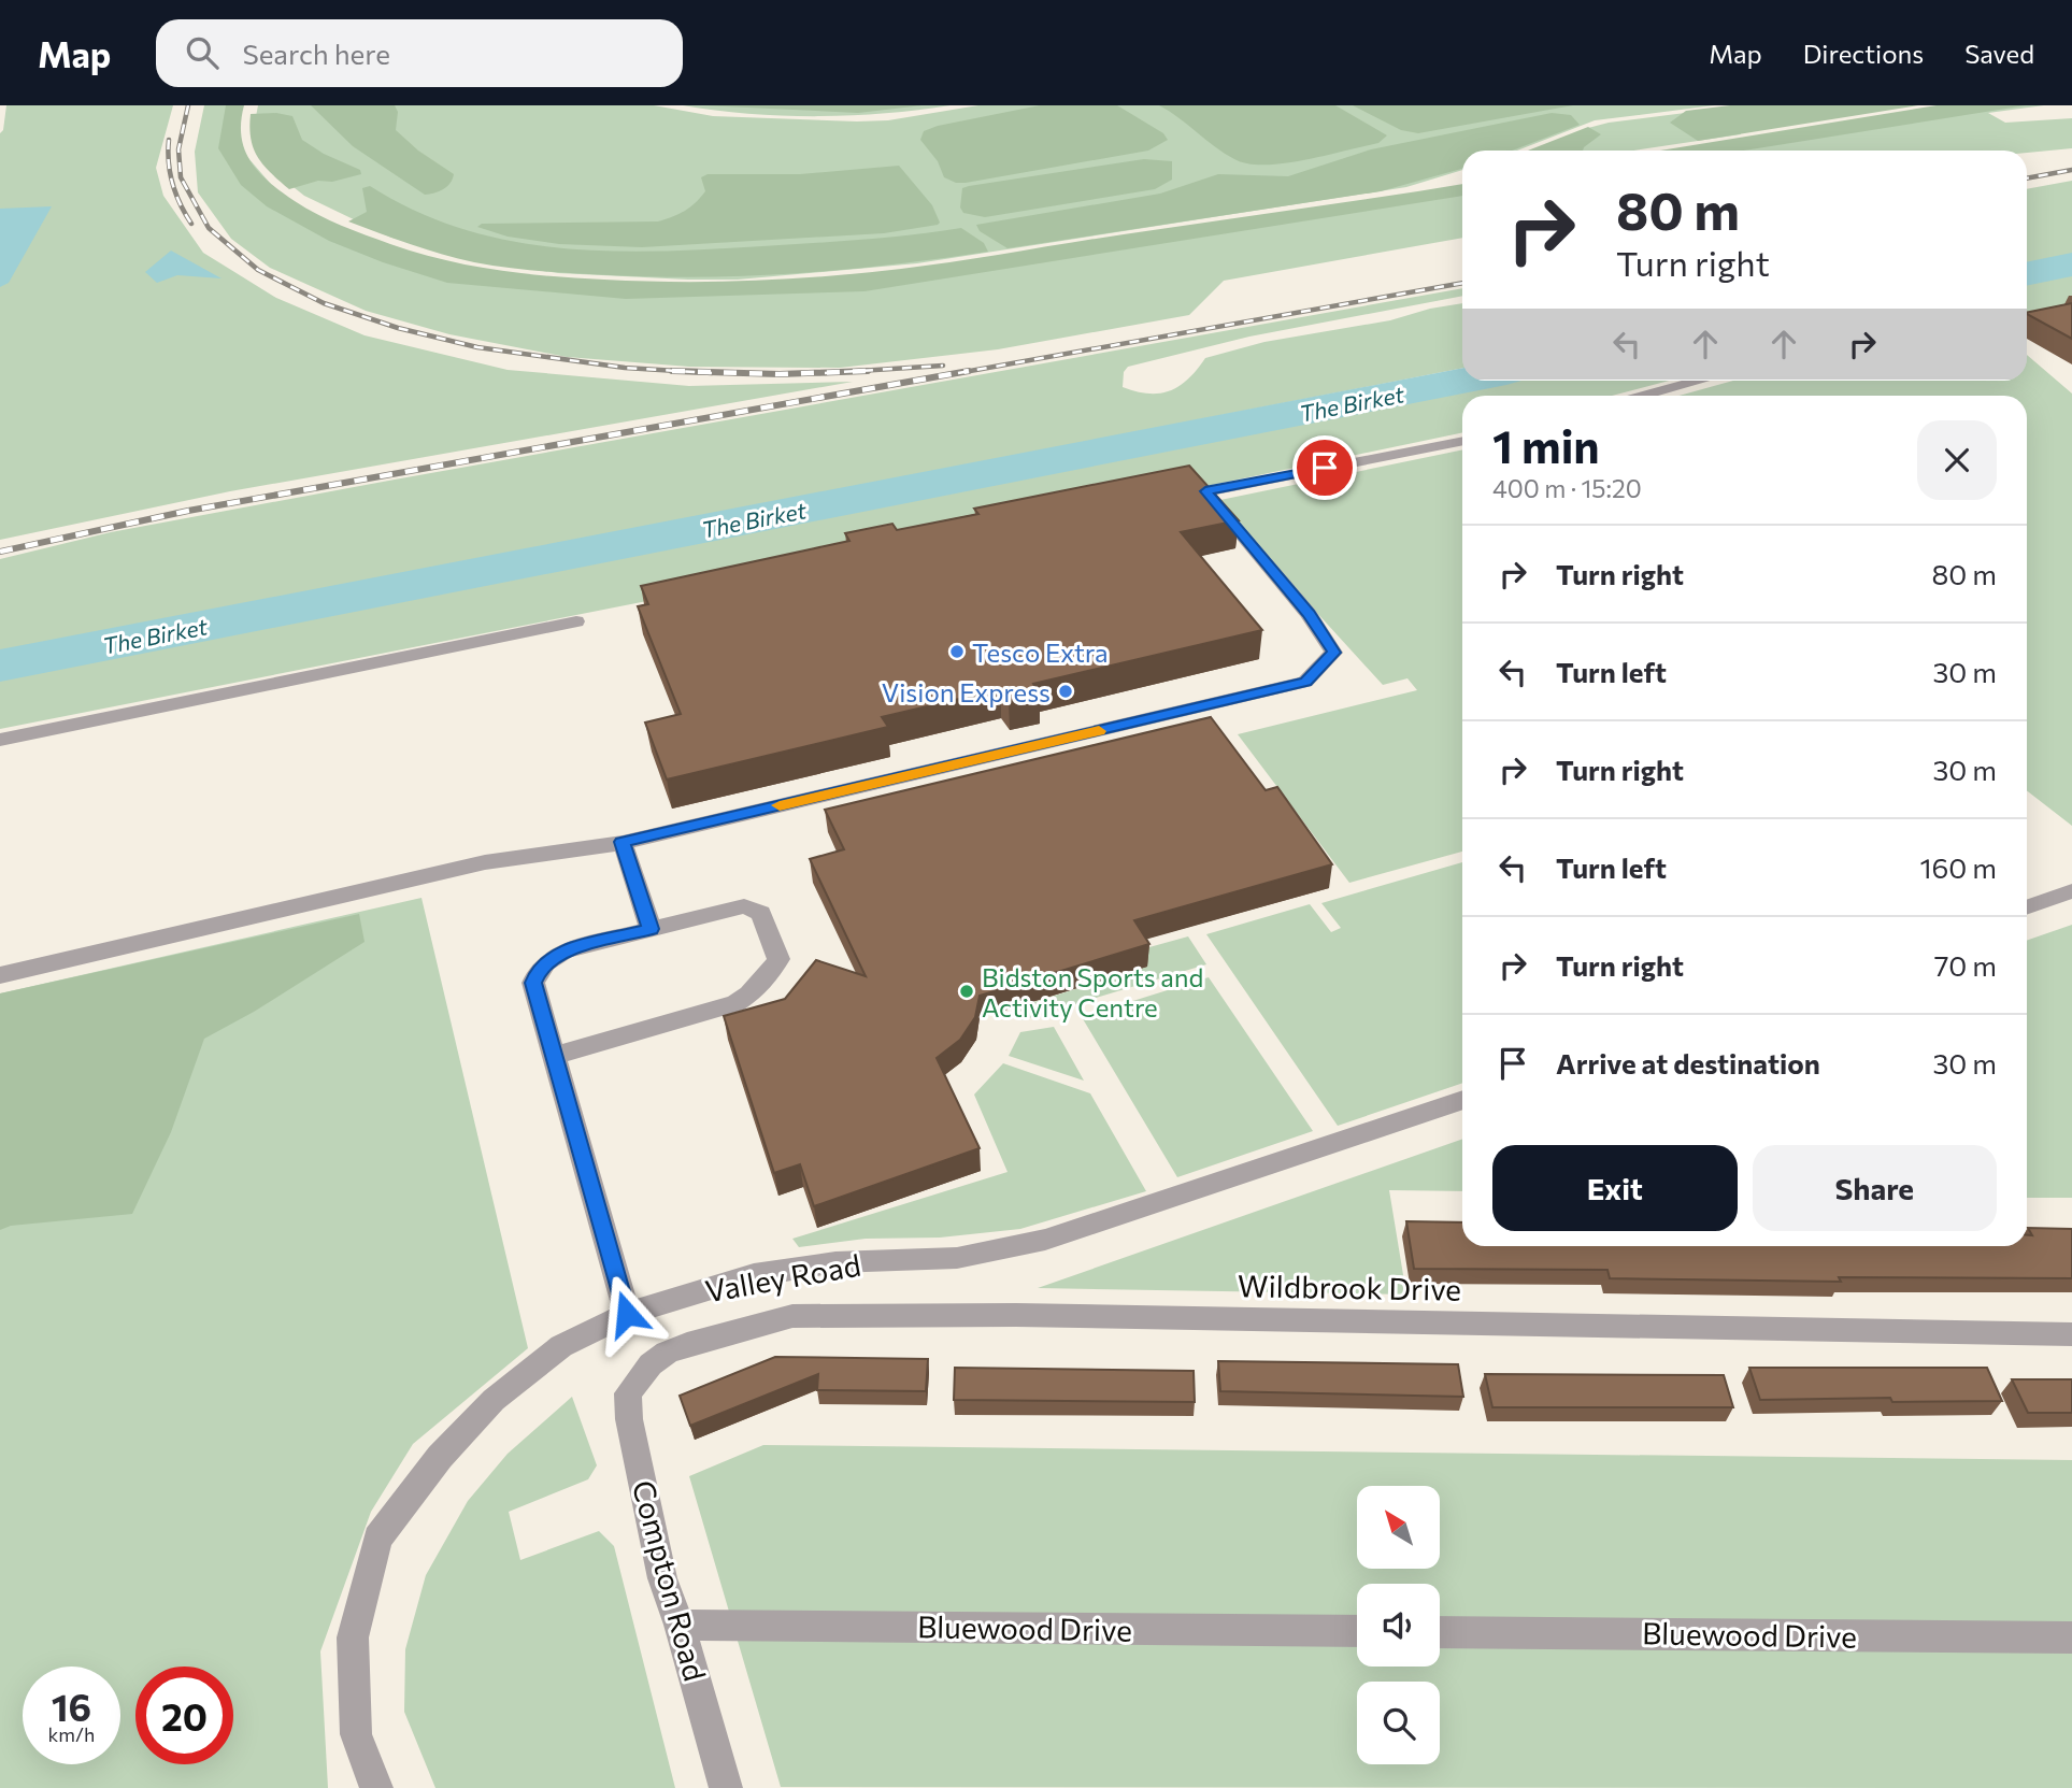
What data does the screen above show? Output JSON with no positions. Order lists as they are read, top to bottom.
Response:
{
  "streets": {
    "street": [
      "Valley Road",
      "Wildbrook Drive",
      "Compton Road",
      "Bluewood Drive"
    ]
  },
  "crossings": [
    ["Wildbrook Drive", "Compton Road"],
    ["Compton Road", "Bluewood Drive"]
  ],
  "water": ["The Birket"],
  "places": ["Tesco Extra", "Vision Express", "Bidston Sports and Activity Centre"],
  "north": "top left",
  "page": {
    "header": "Map",
    "search": "Search here",
    "nav": ["Map", "Directions", "Saved"],
    "turn": ["80 m", "Turn right"],
    "heading": ["1 min", "400 m · 15:20"],
    "list": [
      {
        "name": "Turn right",
        "value": "80 m"
      },
      {
        "name": "Turn left",
        "value": "30 m"
      },
      {
        "name": "Turn right",
        "value": "30 m"
      },
      {
        "name": "Turn left",
        "value": "160 m"
      },
      {
        "name": "Turn right",
        "value": "70 m"
      },
      {
        "name": "Arrive at destination",
        "value": "30 m"
      }
    ],
    "buttons": ["Exit", "Share"],
    "speed": "16 km/h",
    "limit": "20"
  }
}
